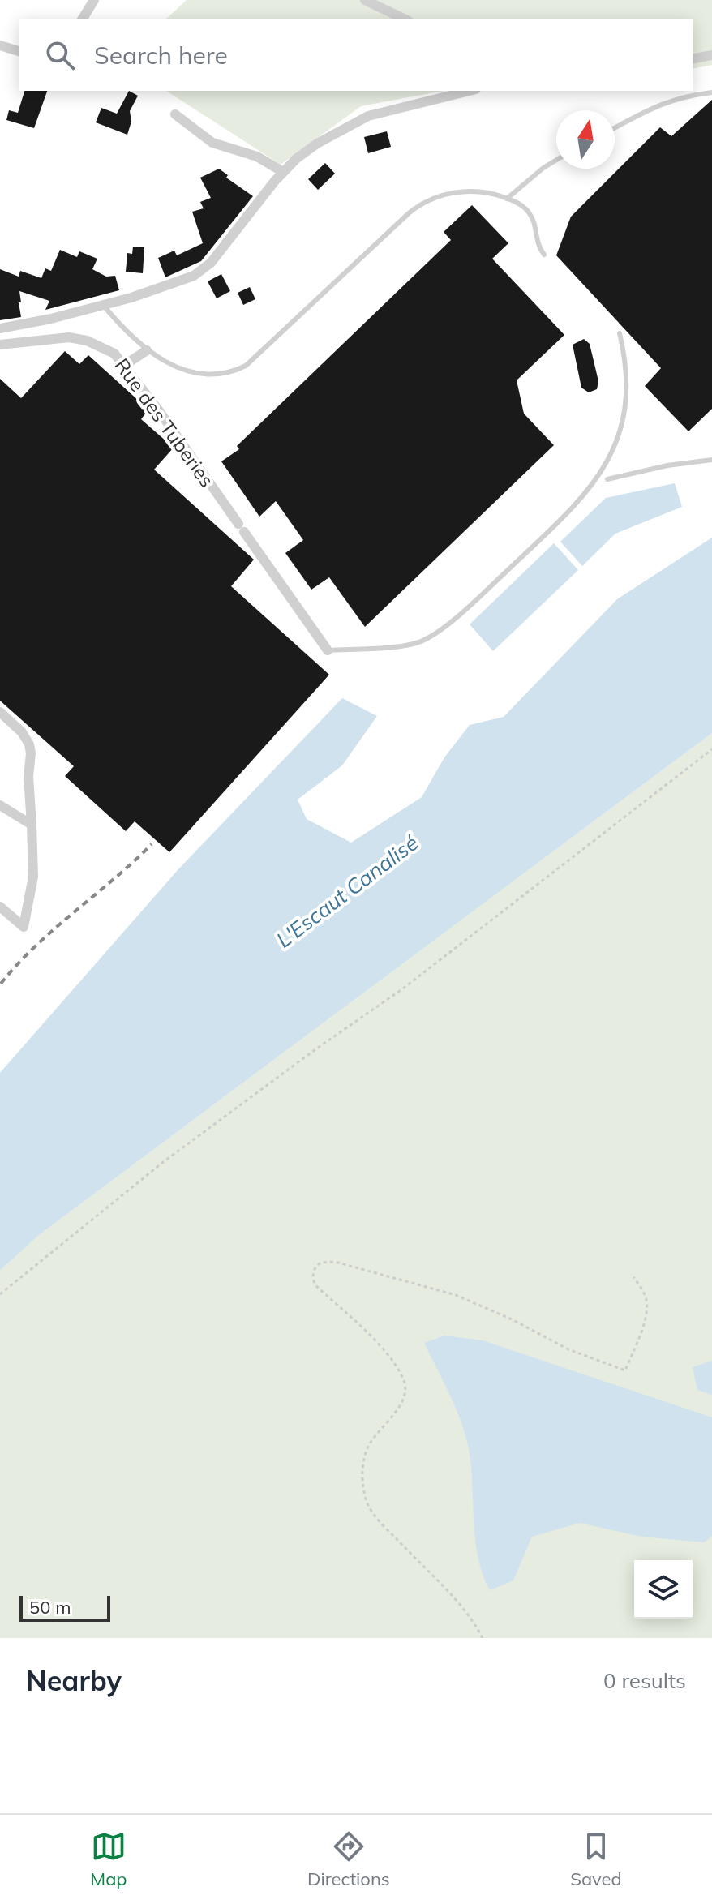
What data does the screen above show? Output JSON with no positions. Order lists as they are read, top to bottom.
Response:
{
  "streets": {
    "street": ["Rue des Tuberies"]
  },
  "water": ["L'Escaut Canalisé"],
  "scale_bar": "50 m",
  "north": "top",
  "page": {
    "search": "Search here",
    "scale": "50 m",
    "heading": ["Nearby", "0 results"],
    "nav": ["Map", "Directions", "Saved"]
  }
}
